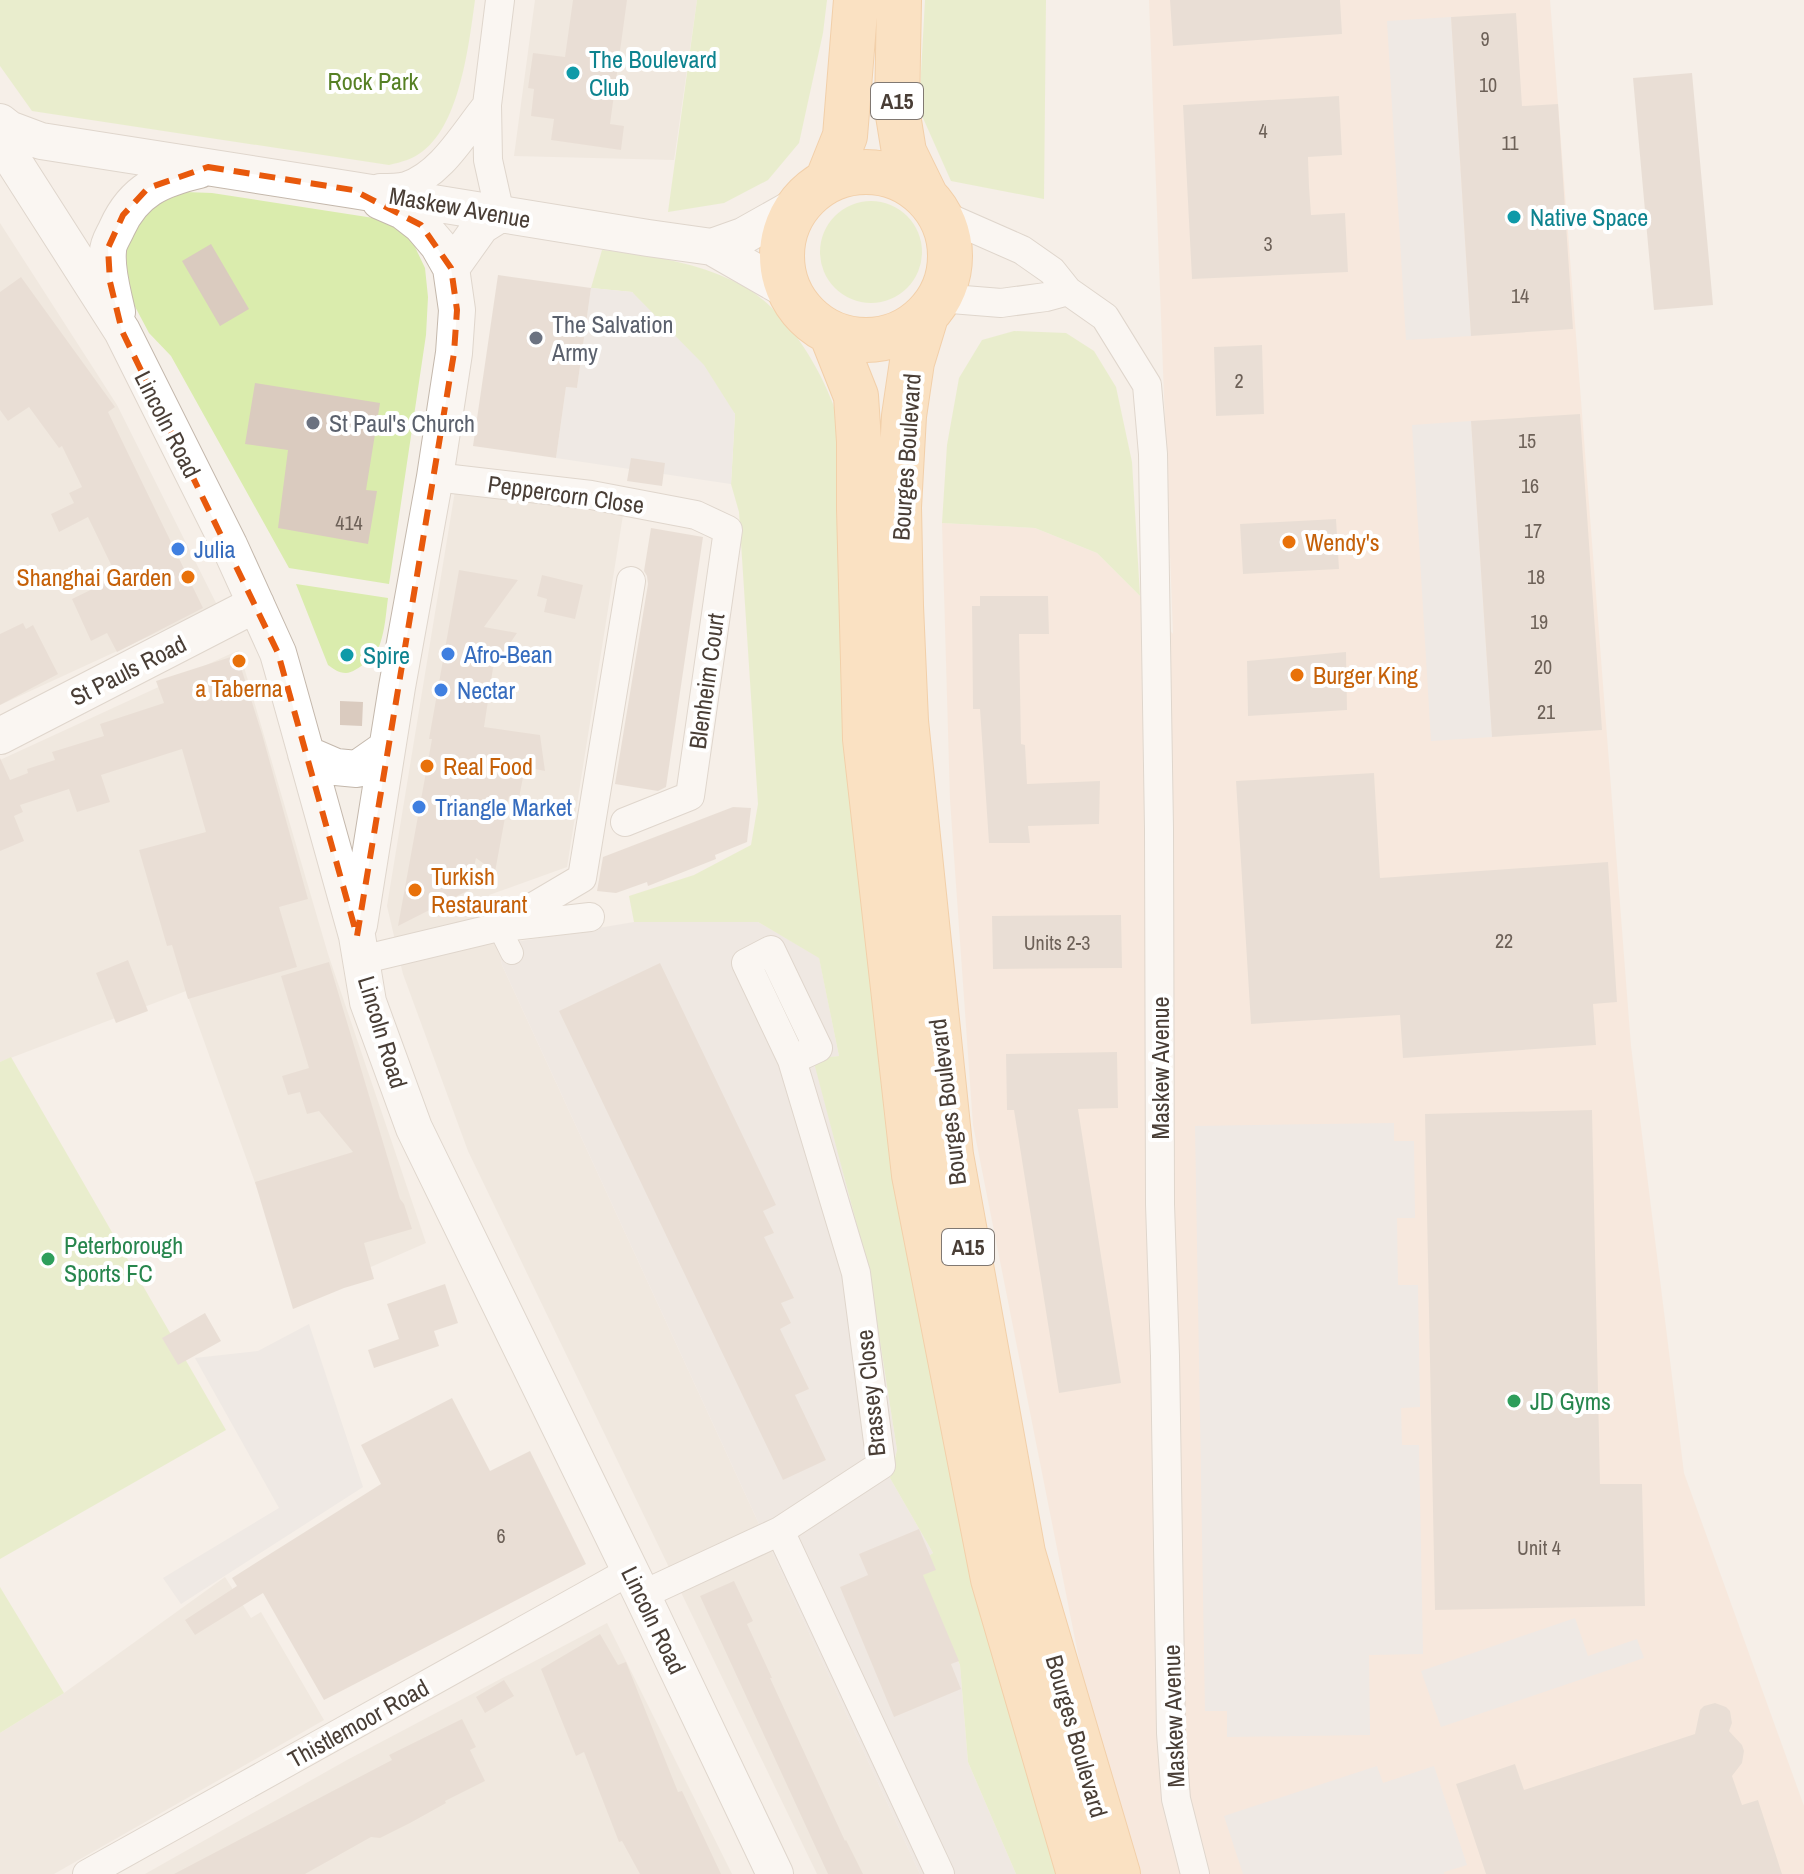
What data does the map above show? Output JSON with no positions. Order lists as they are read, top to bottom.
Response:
{
  "streets": {
    "main road": ["A15", "Bourges Boulevard"],
    "street": [
      "Maskew Avenue",
      "Lincoln Road",
      "Peppercorn Close",
      "St Pauls Road",
      "Blenheim Court",
      "Brassey Close",
      "Thistlemoor Road"
    ]
  },
  "crossings": [
    ["A15", "Maskew Avenue"],
    ["A15", "Bourges Boulevard"],
    ["Maskew Avenue", "Lincoln Road"],
    ["Maskew Avenue", "Bourges Boulevard"],
    ["Lincoln Road", "St Pauls Road"],
    ["Lincoln Road", "Brassey Close"],
    ["Lincoln Road", "Thistlemoor Road"],
    ["Peppercorn Close", "Blenheim Court"],
    ["Brassey Close", "Thistlemoor Road"]
  ],
  "parks": ["Rock Park"],
  "places": [
    "The Boulevard Club",
    "Native Space",
    "The Salvation Army",
    "St Paul's Church",
    "Wendy's",
    "Julia",
    "Shanghai Garden",
    "Afro-Bean",
    "Spire",
    "a Taberna",
    "Burger King",
    "Nectar",
    "Real Food",
    "Triangle Market",
    "Turkish Restaurant",
    "Peterborough Sports FC",
    "JD Gyms"
  ],
  "house_numbers": [
    "9",
    "10",
    "4",
    "11",
    "3",
    "14",
    "2",
    "15",
    "16",
    "414",
    "17",
    "18",
    "19",
    "20",
    "21",
    "22",
    "Units 2-3",
    "6",
    "Unit 4"
  ]
}
